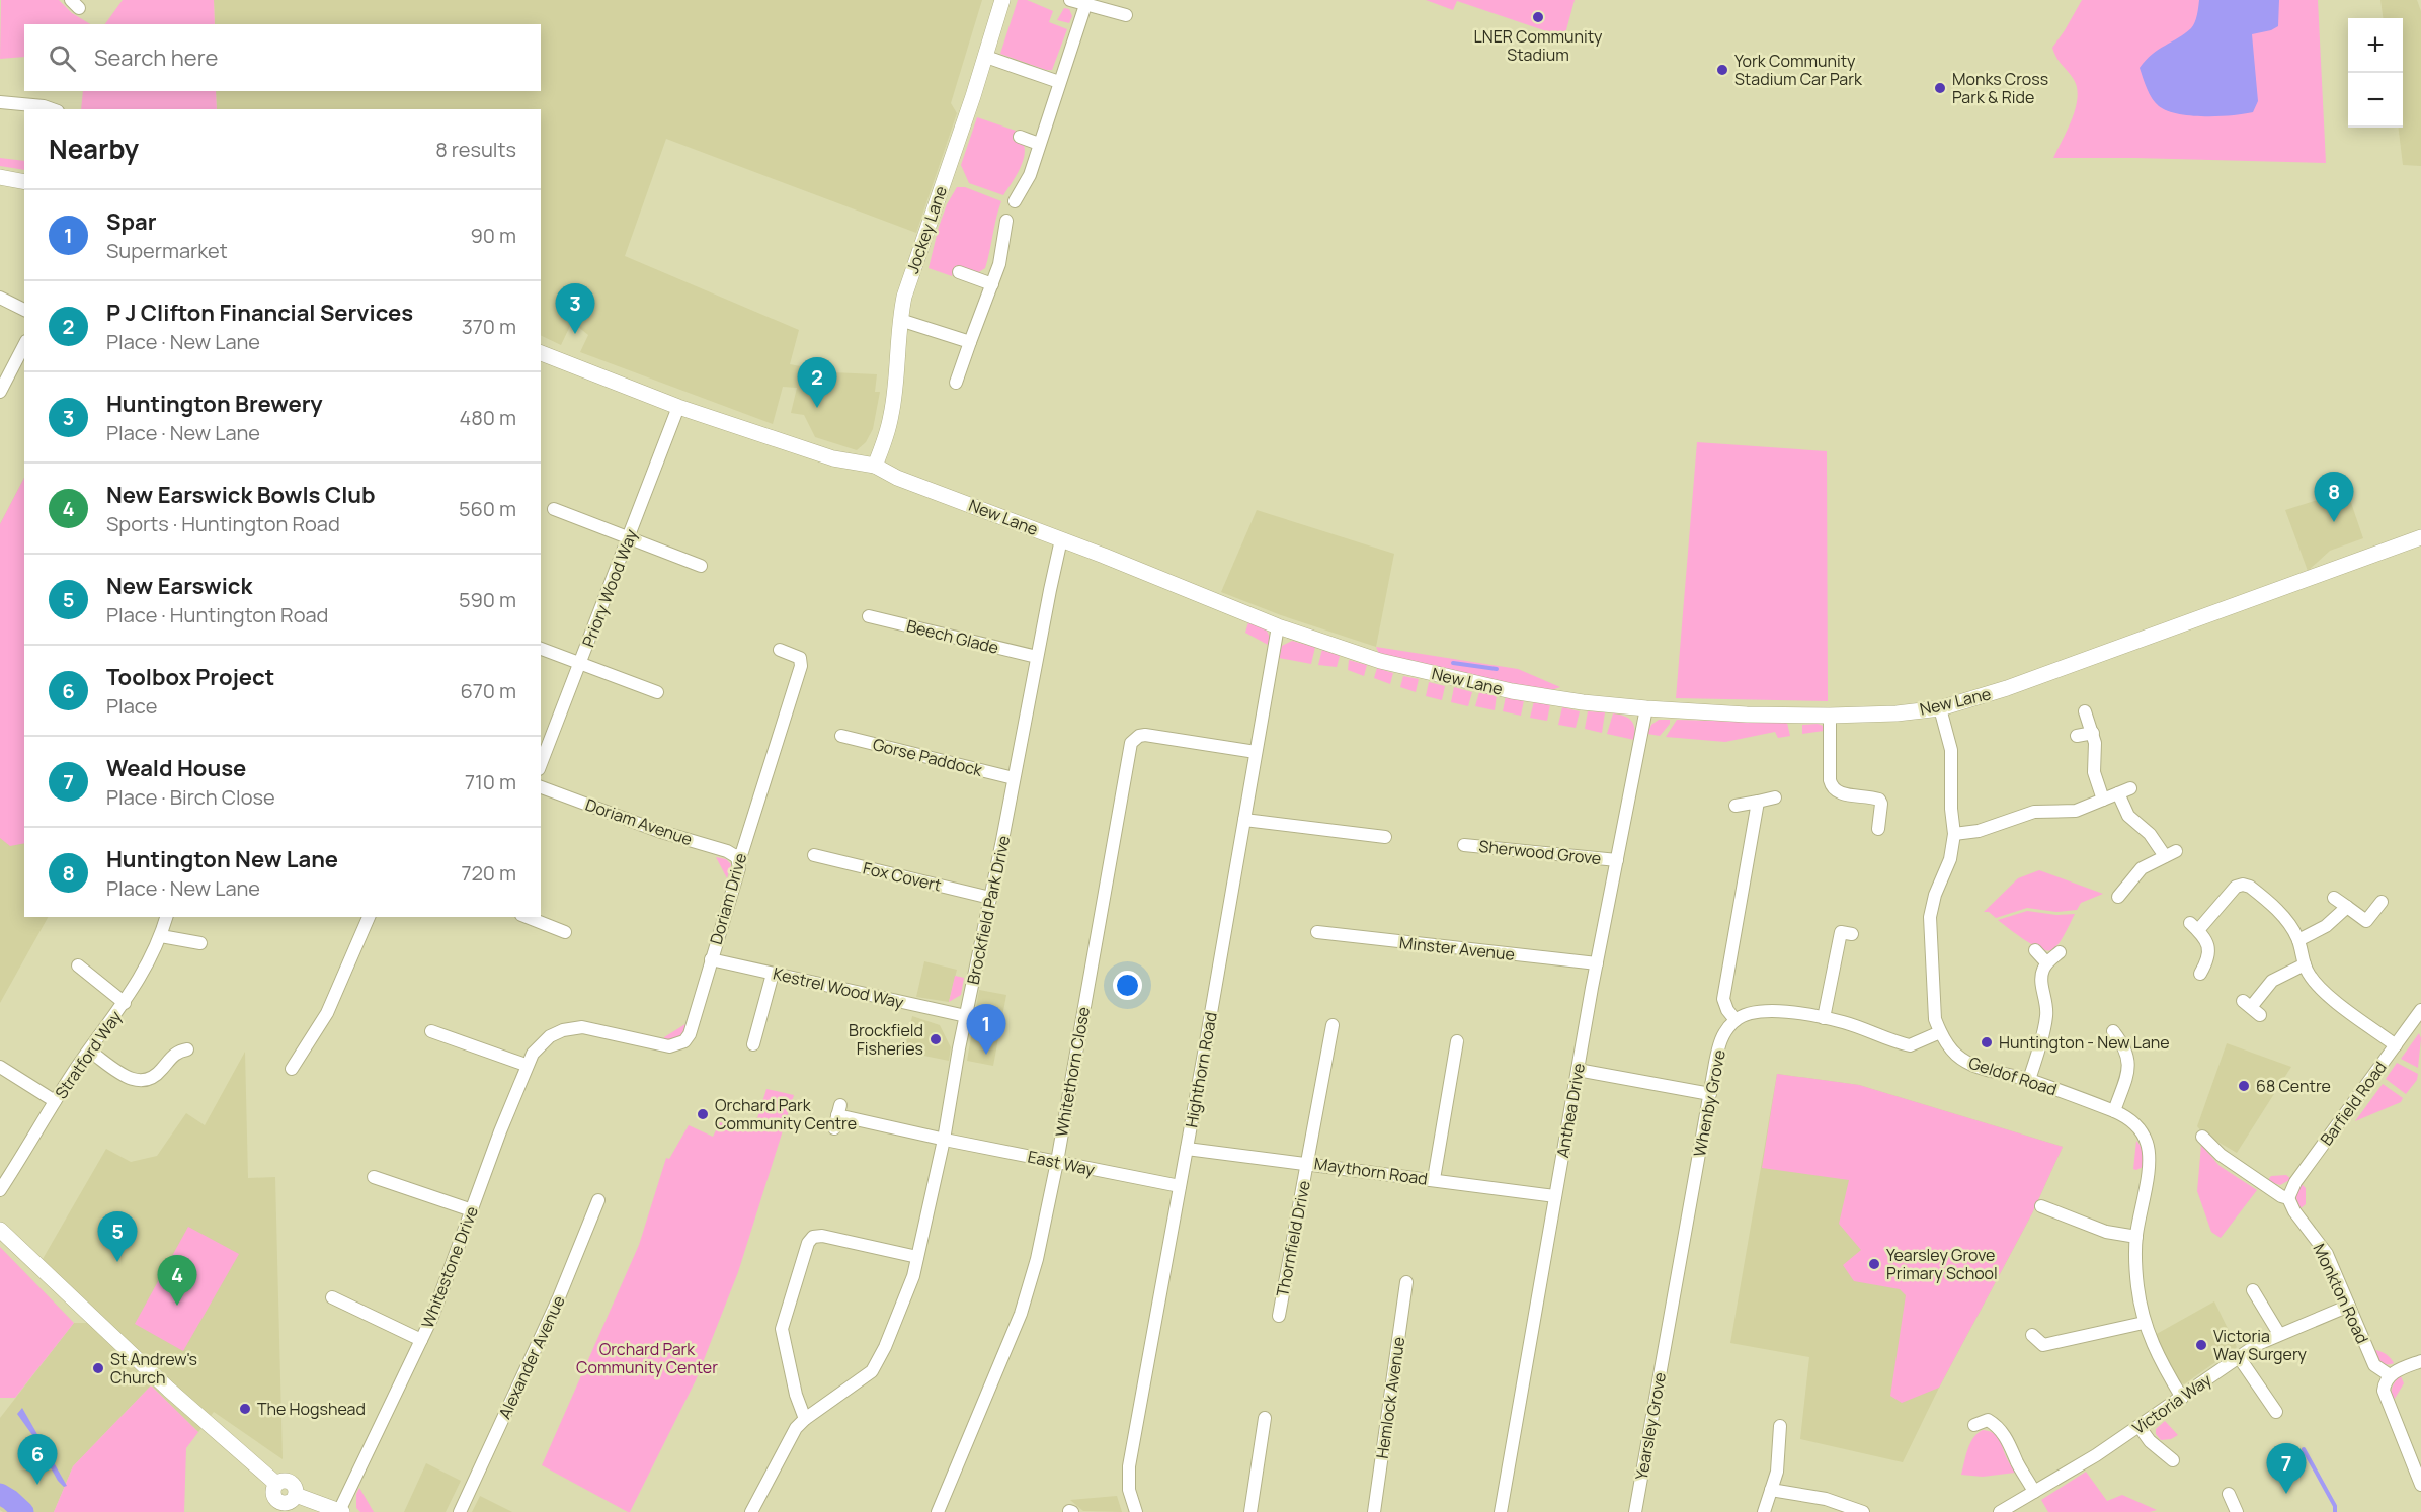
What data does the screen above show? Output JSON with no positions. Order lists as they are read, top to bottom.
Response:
{
  "streets": {
    "street": [
      "Jockey Lane",
      "New Lane",
      "Priory Wood Way",
      "Beech Glade",
      "Gorse Paddock",
      "Doriam Avenue",
      "Sherwood Grove",
      "Fox Covert",
      "Doriam Drive",
      "Brockfield Park Drive",
      "Minster Avenue",
      "Kestrel Wood Way",
      "Stratford Way",
      "Highthorn Road",
      "Whitethorn Close",
      "Geldof Road",
      "Whenby Grove",
      "Barfield Road",
      "Anthea Drive",
      "East Way",
      "Maythorn Road",
      "Thornfield Drive",
      "Whitestone Drive",
      "Monkton Road",
      "Alexander Avenue",
      "Hemlock Avenue",
      "Victoria Way",
      "Yearsley Grove"
    ]
  },
  "crossings": [
    ["Jockey Lane", "New Lane"],
    ["New Lane", "Priory Wood Way"],
    ["New Lane", "Brockfield Park Drive"],
    ["New Lane", "Highthorn Road"],
    ["New Lane", "Geldof Road"],
    ["New Lane", "Anthea Drive"],
    ["Beech Glade", "Brockfield Park Drive"],
    ["Gorse Paddock", "Brockfield Park Drive"],
    ["Doriam Avenue", "Doriam Drive"],
    ["Sherwood Grove", "Anthea Drive"],
    ["Fox Covert", "Brockfield Park Drive"],
    ["Doriam Drive", "Kestrel Wood Way"],
    ["Doriam Drive", "Whitestone Drive"],
    ["Brockfield Park Drive", "Kestrel Wood Way"],
    ["Brockfield Park Drive", "East Way"],
    ["Minster Avenue", "Anthea Drive"],
    ["Highthorn Road", "Whitethorn Close"],
    ["Highthorn Road", "East Way"],
    ["Highthorn Road", "Maythorn Road"],
    ["Whitethorn Close", "East Way"],
    ["Geldof Road", "Victoria Way"],
    ["Whenby Grove", "Yearsley Grove"],
    ["Barfield Road", "Monkton Road"],
    ["Anthea Drive", "Maythorn Road"],
    ["Maythorn Road", "Thornfield Drive"],
    ["Monkton Road", "Victoria Way"]
  ],
  "parks": ["Orchard Park Community Center"],
  "places": [
    "LNER Community Stadium",
    "York Community Stadium Car Park",
    "Monks Cross Park & Ride",
    "Brockfield Fisheries",
    "Huntington - New Lane",
    "68 Centre",
    "Orchard Park Community Centre",
    "Yearsley Grove Primary School",
    "Victoria Way Surgery",
    "St Andrew's Church",
    "The Hogshead"
  ],
  "page": {
    "map_buttons": ["+", "−"],
    "search": "Search here",
    "heading": ["Nearby", "8 results"],
    "list": [
      {
        "mark": "1",
        "name": "Spar",
        "note": "Supermarket",
        "value": "90 m"
      },
      {
        "mark": "2",
        "name": "P J Clifton Financial Services",
        "note": "Place · New Lane",
        "value": "370 m"
      },
      {
        "mark": "3",
        "name": "Huntington Brewery",
        "note": "Place · New Lane",
        "value": "480 m"
      },
      {
        "mark": "4",
        "name": "New Earswick Bowls Club",
        "note": "Sports · Huntington Road",
        "value": "560 m"
      },
      {
        "mark": "5",
        "name": "New Earswick",
        "note": "Place · Huntington Road",
        "value": "590 m"
      },
      {
        "mark": "6",
        "name": "Toolbox Project",
        "note": "Place",
        "value": "670 m"
      },
      {
        "mark": "7",
        "name": "Weald House",
        "note": "Place · Birch Close",
        "value": "710 m"
      },
      {
        "mark": "8",
        "name": "Huntington New Lane",
        "note": "Place · New Lane",
        "value": "720 m"
      }
    ],
    "pins": [
      "3",
      "2",
      "8",
      "1",
      "5",
      "4",
      "6",
      "7"
    ]
  }
}
